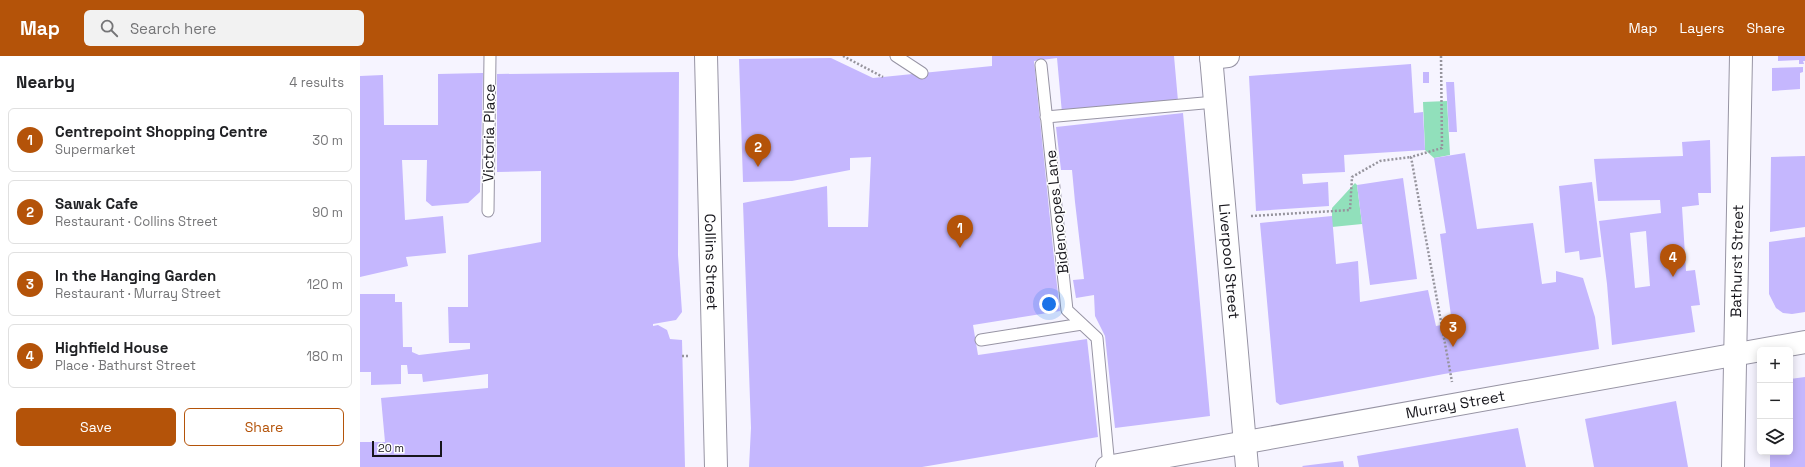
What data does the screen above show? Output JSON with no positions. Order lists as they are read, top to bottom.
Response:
{
  "streets": {
    "main road": [
      "Liverpool Street",
      "Collins Street",
      "Bathurst Street",
      "Murray Street"
    ],
    "lane": ["Victoria Place", "Bidencopes Lane"]
  },
  "crossings": [
    ["Bidencopes Lane", "Murray Street"],
    ["Liverpool Street", "Murray Street"],
    ["Bathurst Street", "Murray Street"]
  ],
  "scale_bar": "20 m",
  "page": {
    "header": "Map",
    "search": "Search here",
    "nav": ["Map", "Layers", "Share"],
    "heading": ["Nearby", "4 results"],
    "list": [
      {
        "mark": "1",
        "name": "Centrepoint Shopping Centre",
        "note": "Supermarket",
        "value": "30 m"
      },
      {
        "mark": "2",
        "name": "Sawak Cafe",
        "note": "Restaurant · Collins Street",
        "value": "90 m"
      },
      {
        "mark": "3",
        "name": "In the Hanging Garden",
        "note": "Restaurant · Murray Street",
        "value": "120 m"
      },
      {
        "mark": "4",
        "name": "Highfield House",
        "note": "Place · Bathurst Street",
        "value": "180 m"
      }
    ],
    "pins": [
      "2",
      "1",
      "4",
      "3"
    ],
    "map_buttons": ["+", "−"],
    "buttons": ["Save", "Share"],
    "scale": "20 m"
  }
}
